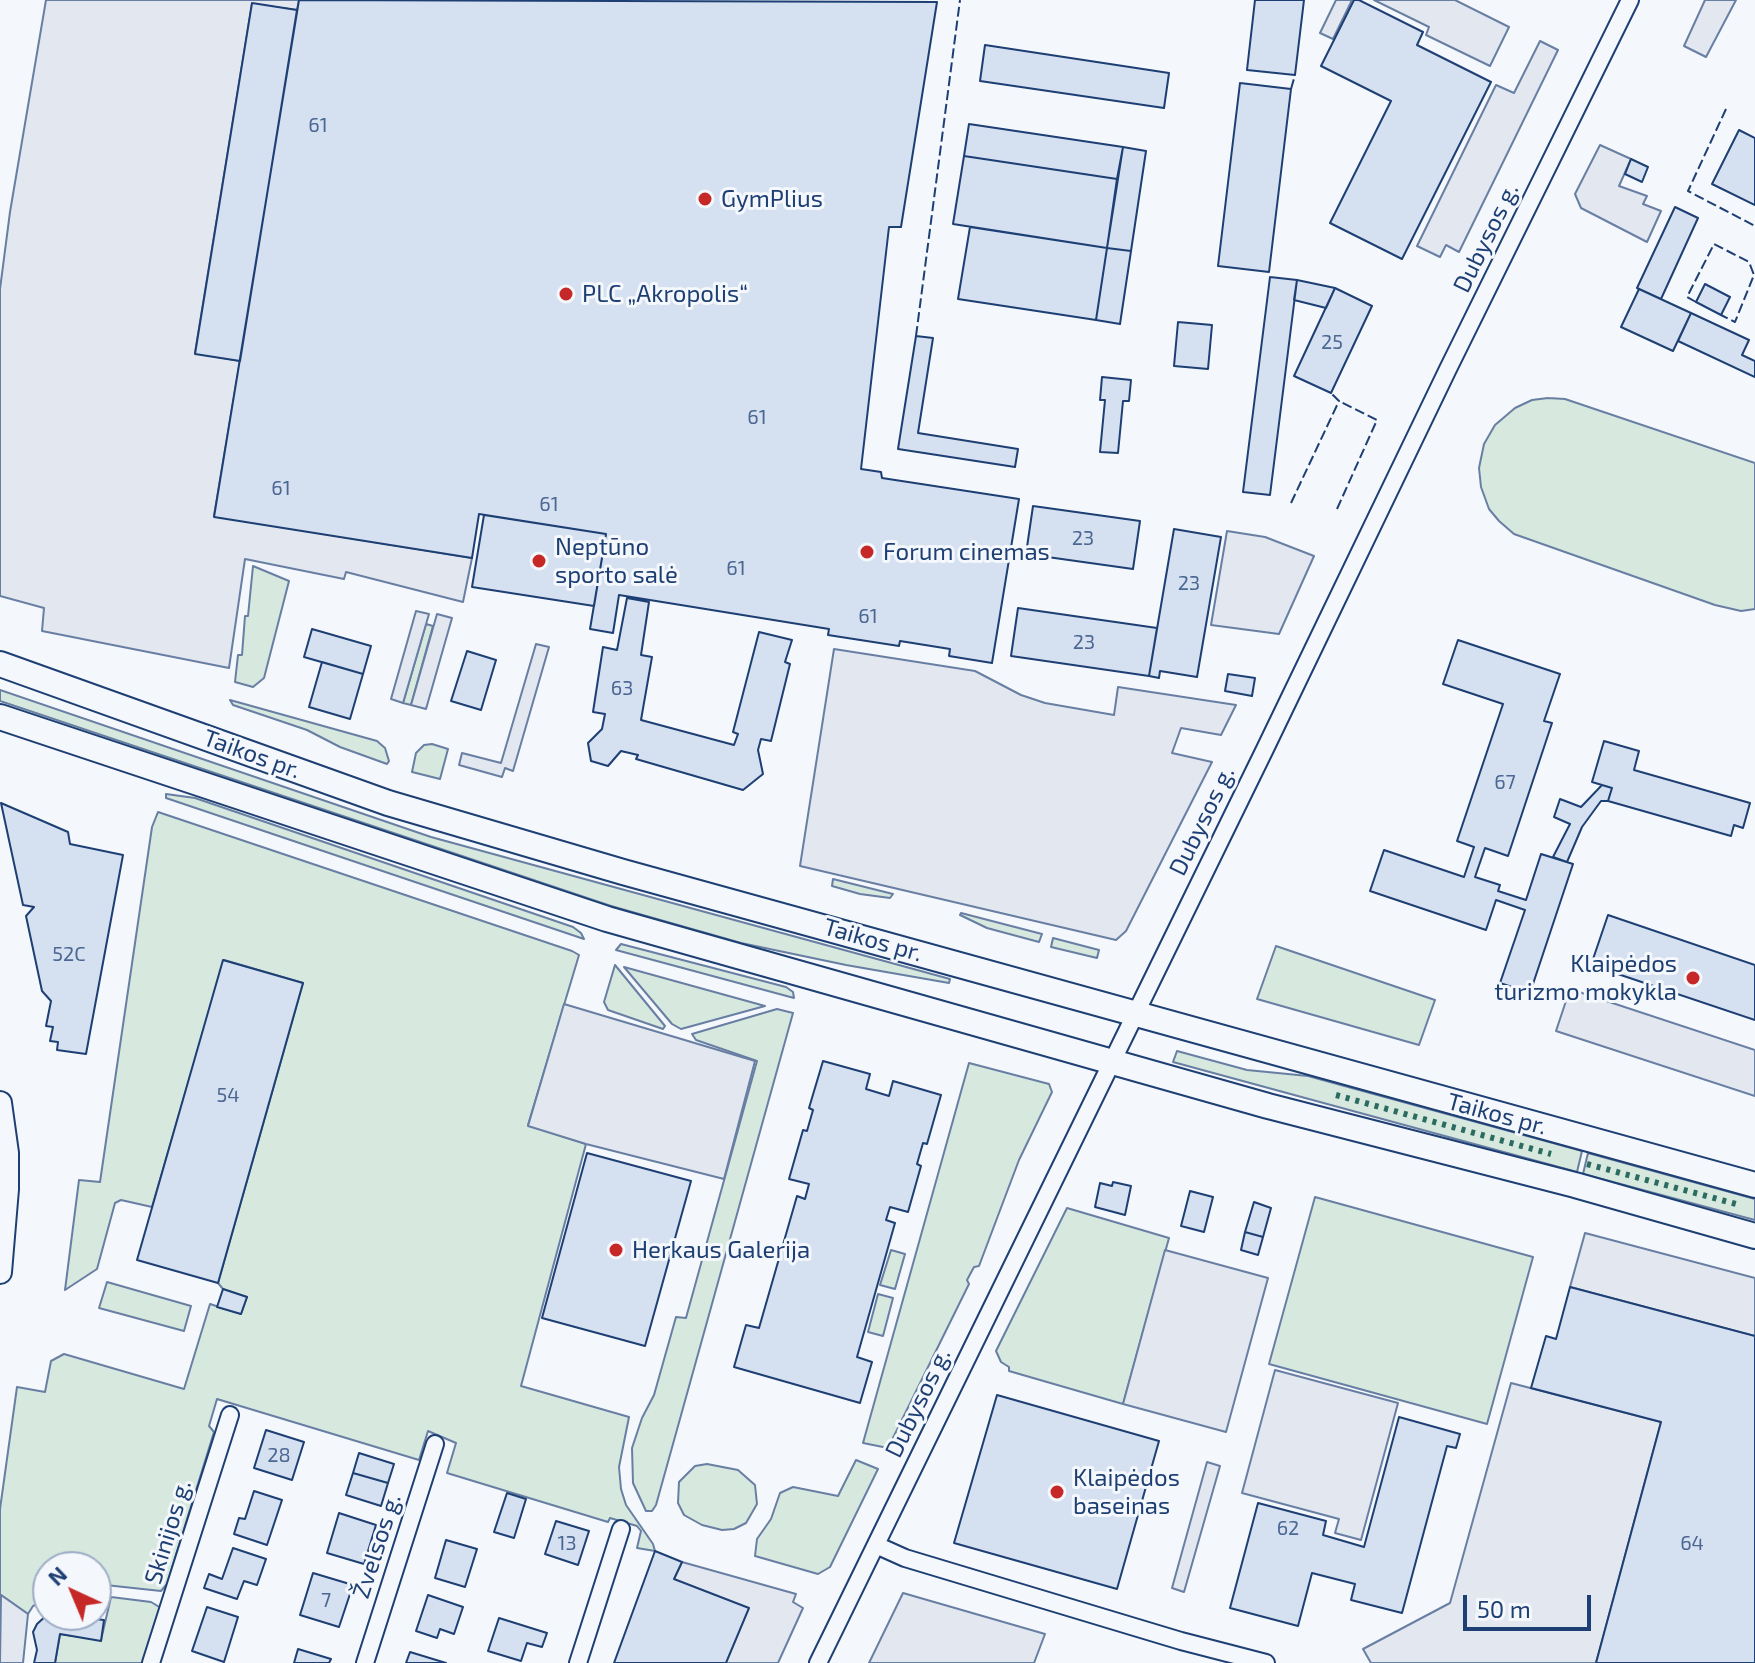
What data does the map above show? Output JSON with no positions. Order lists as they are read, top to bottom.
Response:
{
  "streets": {
    "main road": ["Taikos pr."],
    "street": ["Dubysos g.", "Skinijos g.", "Žvelsos g."]
  },
  "crossings": [
    ["Dubysos g.", "Taikos pr."]
  ],
  "places": [
    "GymPlius",
    "PLC „Akropolis“",
    "Forum cinemas",
    "Neptūno sporto salė",
    "Klaipėdos turizmo mokykla",
    "Herkaus Galerija",
    "Klaipėdos baseinas"
  ],
  "house_numbers": [
    "61",
    "25",
    "61",
    "61",
    "61",
    "23",
    "61",
    "23",
    "61",
    "23",
    "63",
    "67",
    "52C",
    "54",
    "28",
    "62",
    "13",
    "64",
    "7"
  ],
  "scale_bar": "50 m",
  "north": "top left"
}
